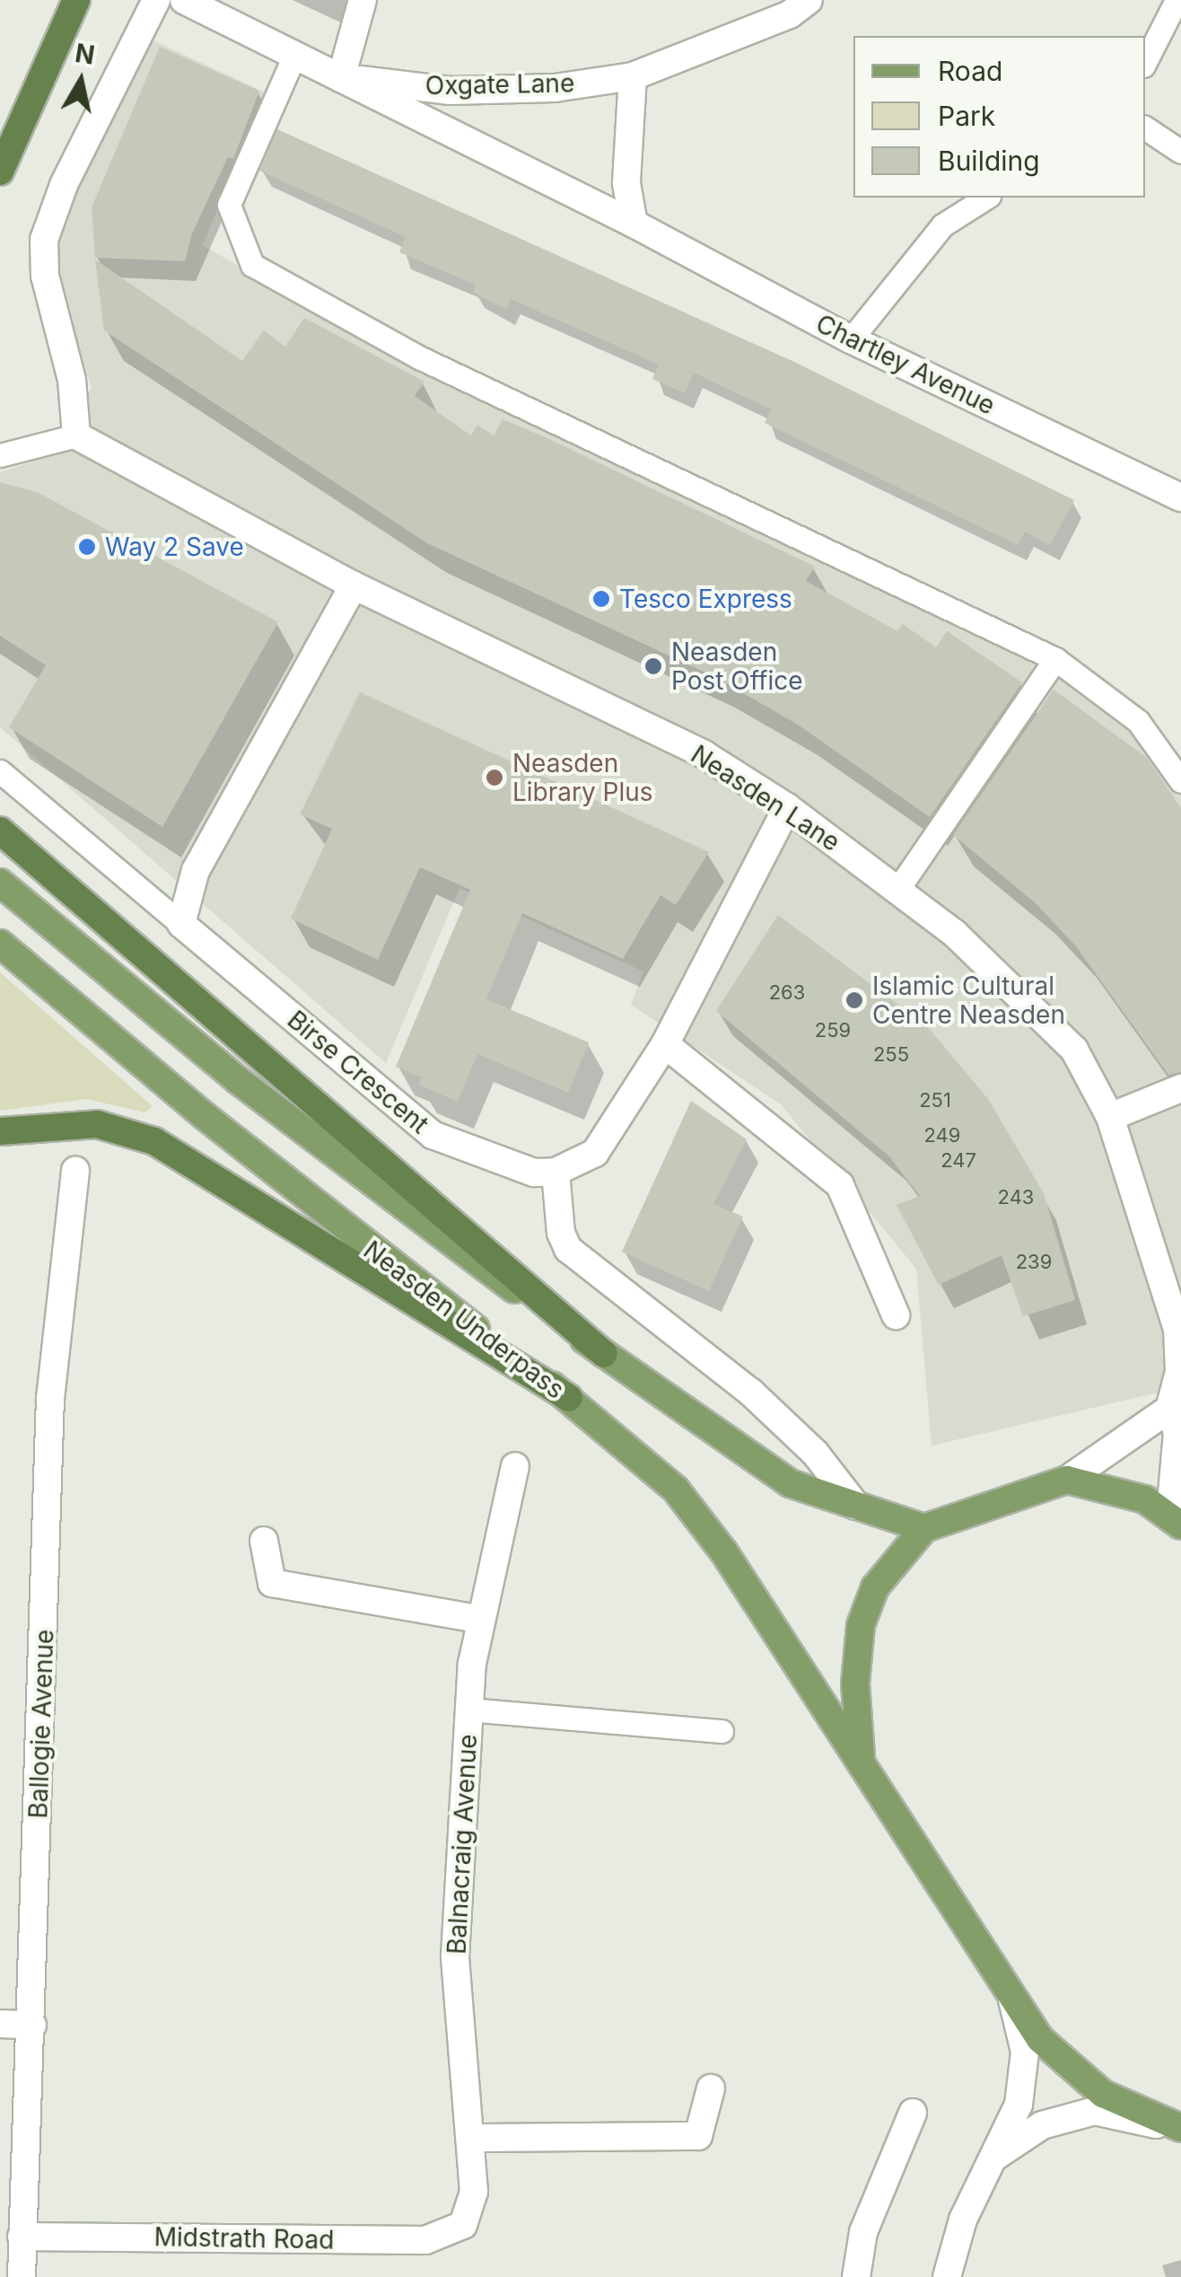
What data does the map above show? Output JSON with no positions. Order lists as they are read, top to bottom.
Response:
{
  "streets": {
    "main road": ["Neasden Underpass"],
    "street": [
      "Oxgate Lane",
      "Chartley Avenue",
      "Neasden Lane",
      "Birse Crescent",
      "Ballogie Avenue",
      "Balnacraig Avenue",
      "Midstrath Road"
    ]
  },
  "crossings": [
    ["Oxgate Lane", "Chartley Avenue"],
    ["Ballogie Avenue", "Midstrath Road"],
    ["Balnacraig Avenue", "Midstrath Road"]
  ],
  "places": [
    "Way 2 Save",
    "Tesco Express",
    "Neasden Post Office",
    "Neasden Library Plus",
    "Islamic Cultural Centre Neasden"
  ],
  "house_numbers": [
    "263",
    "259",
    "255",
    "251",
    "249",
    "247",
    "243",
    "239"
  ],
  "legend": ["Road", "Park", "Building"],
  "north": "top"
}
